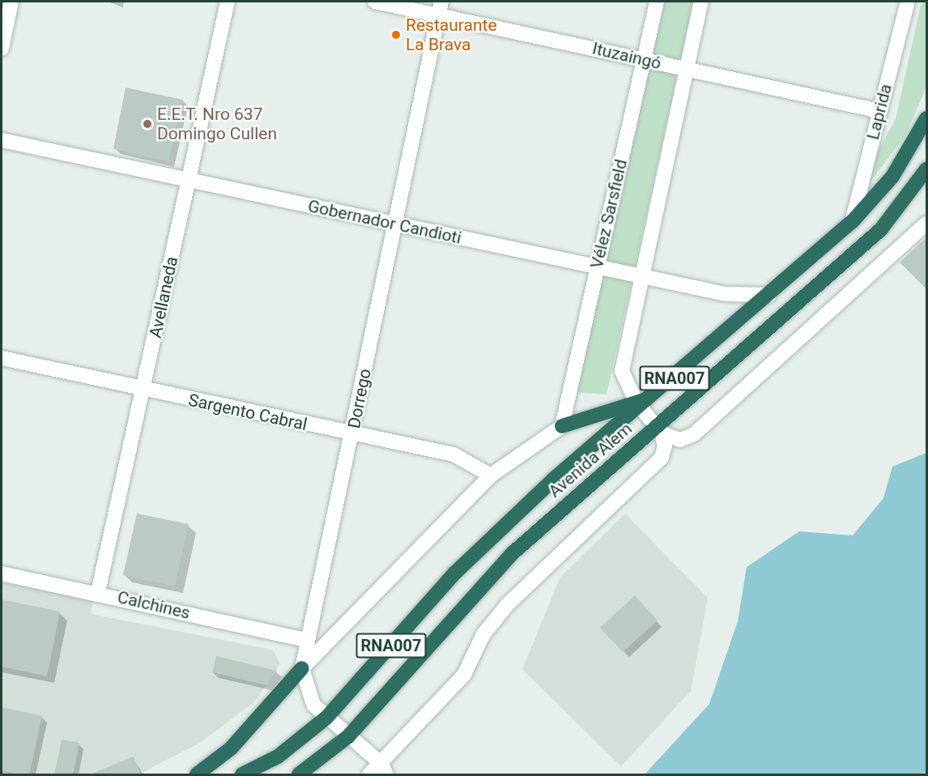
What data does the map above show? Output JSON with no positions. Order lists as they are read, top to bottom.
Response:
{
  "streets": {
    "highway": ["RNA007", "Avenida Alem"],
    "street": [
      "Ituzaingó",
      "Laprida",
      "Vélez Sarsfield",
      "Gobernador Candioti",
      "Avellaneda",
      "Dorrego",
      "Sargento Cabral",
      "Calchines"
    ]
  },
  "crossings": [
    ["Ituzaingó", "Laprida"],
    ["Ituzaingó", "Vélez Sarsfield"],
    ["Ituzaingó", "Dorrego"],
    ["Laprida", "RNA007"],
    ["Laprida", "Avenida Alem"],
    ["Vélez Sarsfield", "Gobernador Candioti"],
    ["Gobernador Candioti", "Avellaneda"],
    ["Gobernador Candioti", "Dorrego"],
    ["Gobernador Candioti", "Avenida Alem"],
    ["Avellaneda", "Sargento Cabral"],
    ["Avellaneda", "Calchines"],
    ["RNA007", "Avenida Alem"],
    ["Dorrego", "Sargento Cabral"],
    ["Dorrego", "Avenida Alem"],
    ["Dorrego", "Calchines"]
  ],
  "places": ["Restaurante La Brava", "E.E.T. Nro 637 Domingo Cullen"]
}
